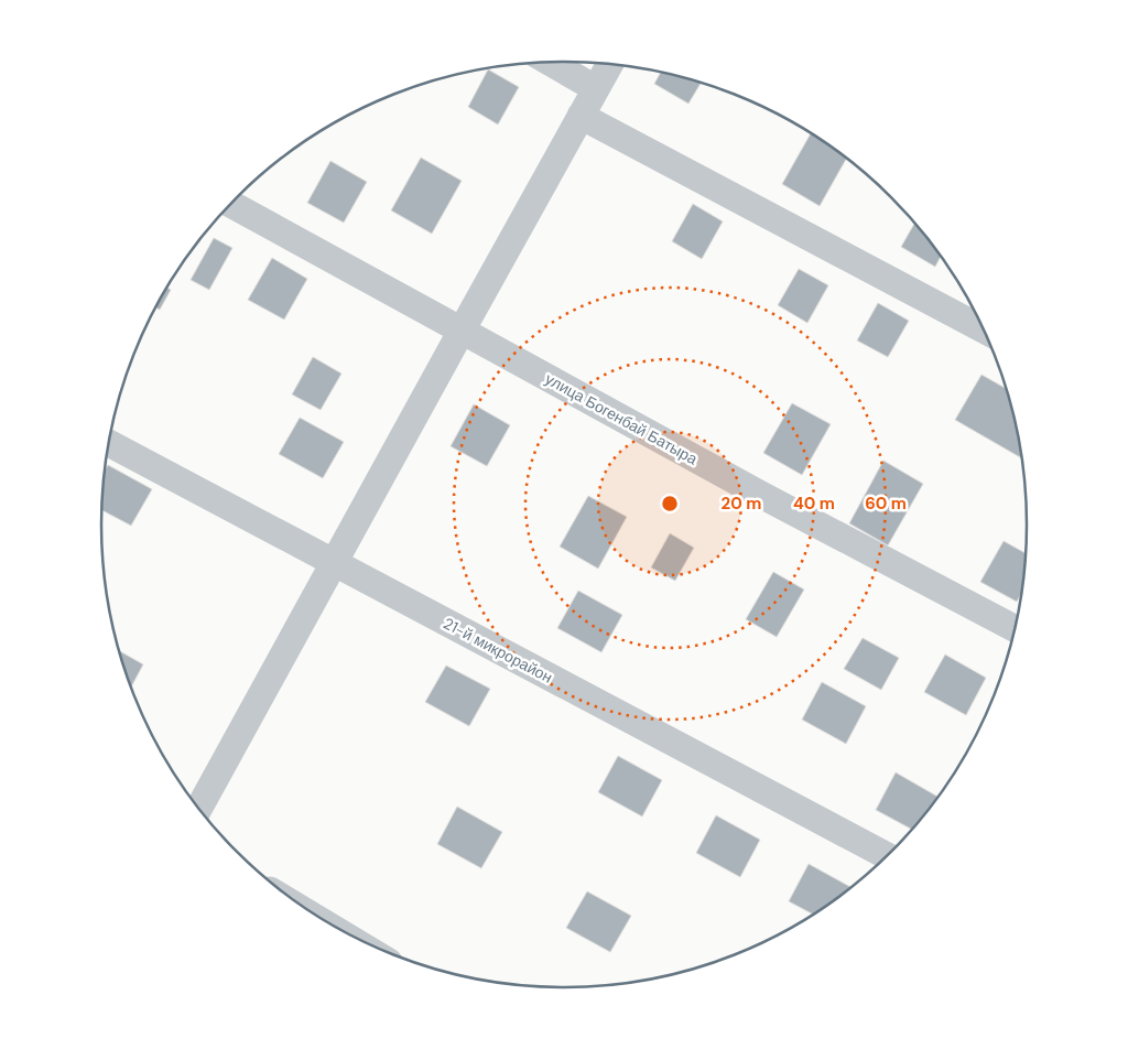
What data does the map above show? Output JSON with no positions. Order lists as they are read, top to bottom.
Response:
{
  "streets": {
    "street": ["улица Богенбай Батыра", "21-й микрорайон"]
  },
  "rings": ["20 m", "40 m", "60 m"]
}
